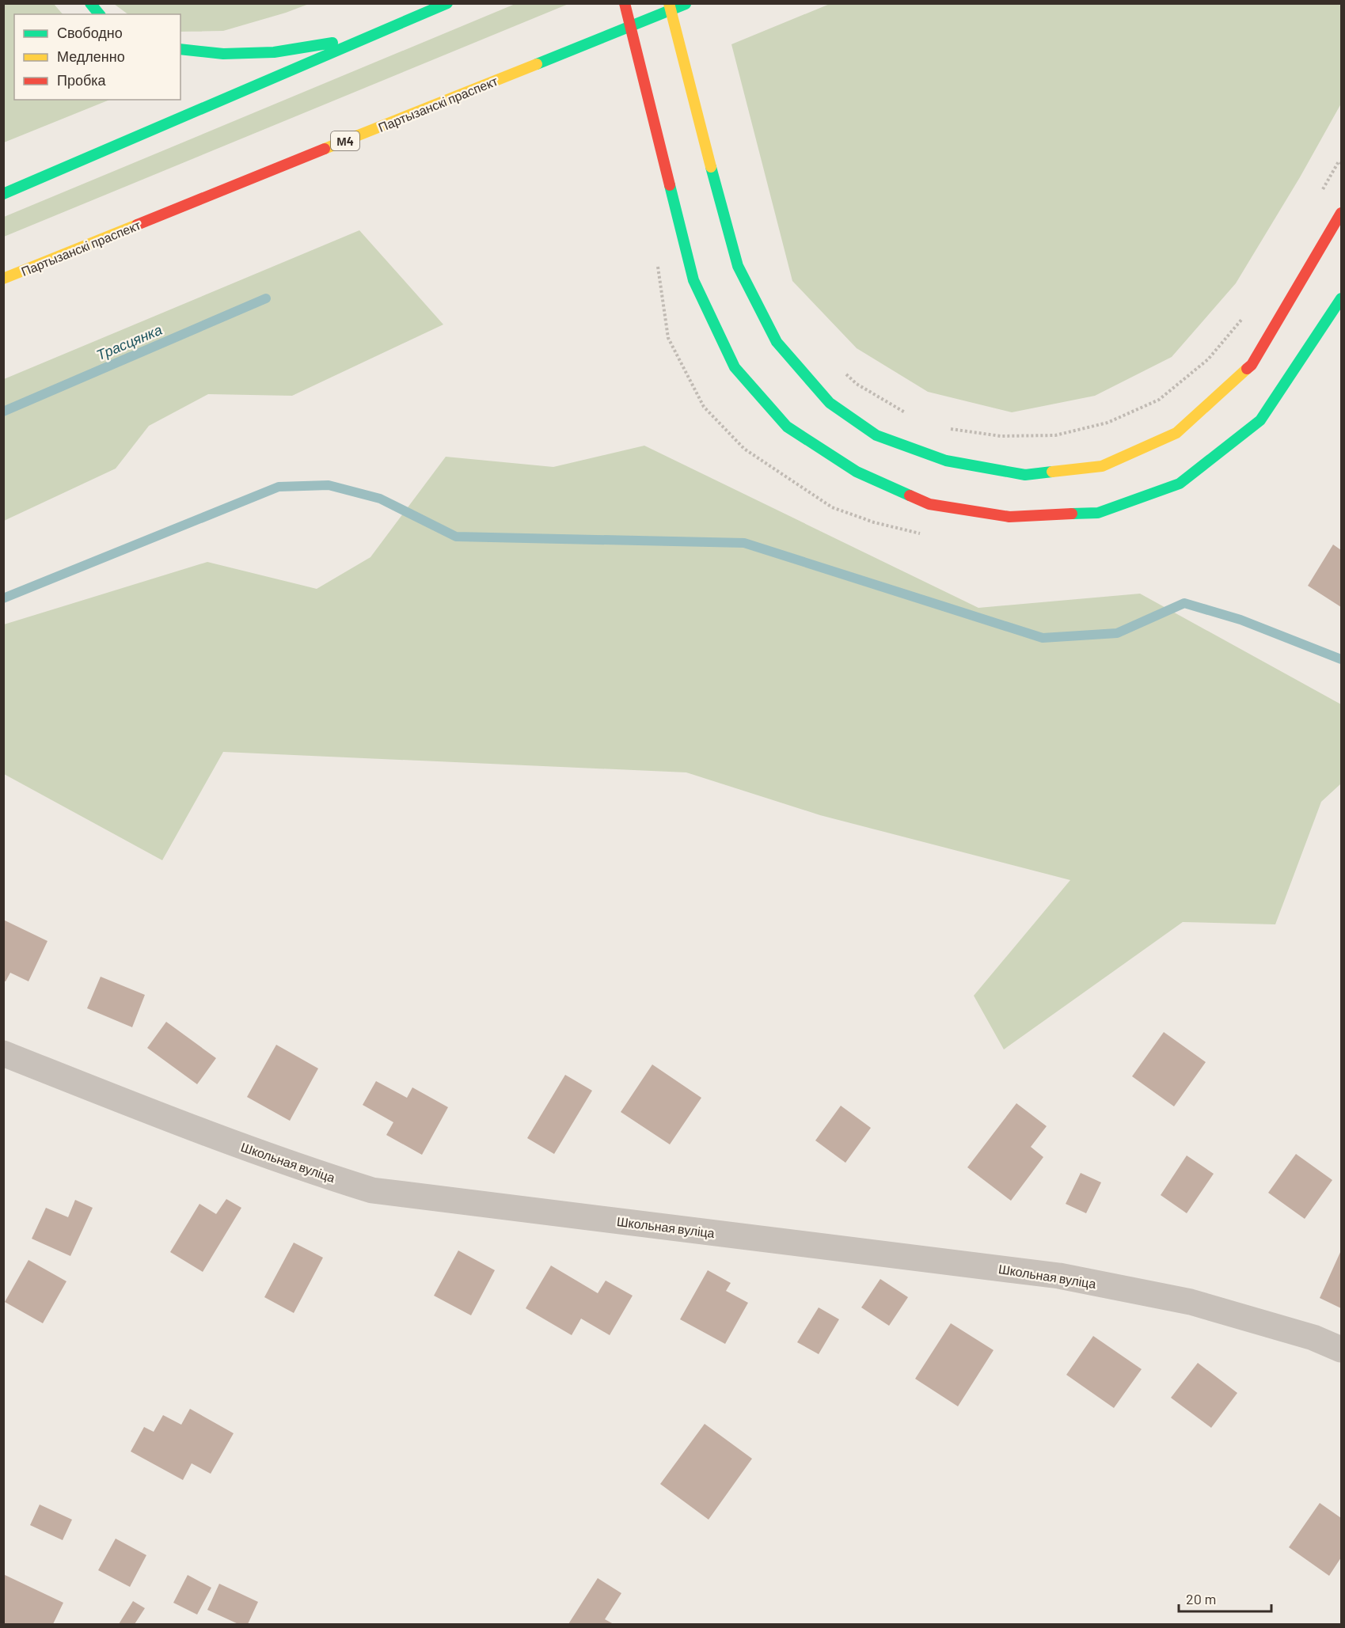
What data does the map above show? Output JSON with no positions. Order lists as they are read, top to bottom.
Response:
{
  "streets": {
    "highway": ["Партызанскі праспект", "М4"],
    "street": ["Школьная вуліца"]
  },
  "water": ["Трасцянка"],
  "legend": ["Свободно", "Медленно", "Пробка"],
  "scale_bar": "20 m"
}
